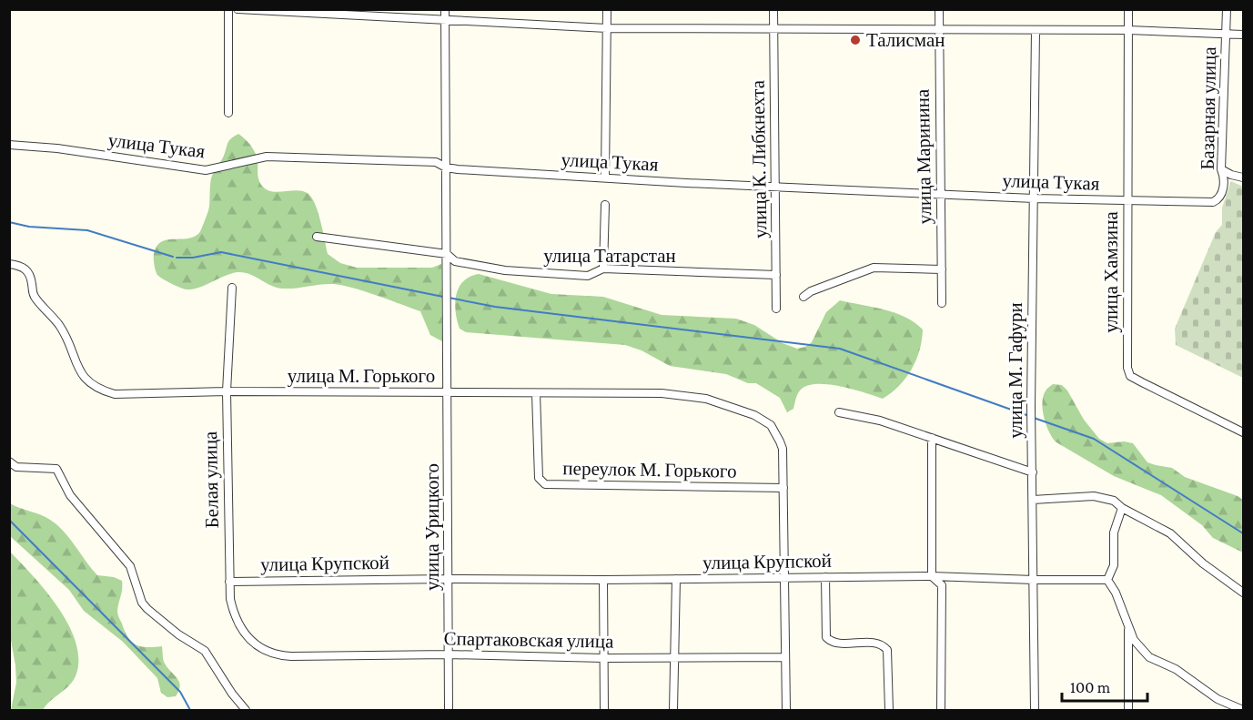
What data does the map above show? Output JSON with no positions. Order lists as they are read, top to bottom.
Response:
{
  "streets": {
    "street": [
      "Базарная улица",
      "улица Тукая",
      "улица Маринина",
      "улица К. Либкнехта",
      "улица Татарстан",
      "улица Хамзина",
      "улица М. Гафури",
      "улица М. Горького",
      "переулок М. Горького",
      "Белая улица",
      "улица Урицкого",
      "улица Крупской",
      "Спартаковская улица"
    ]
  },
  "crossings": [
    ["Базарная улица", "улица Тукая"],
    ["улица Тукая", "улица Маринина"],
    ["улица Тукая", "улица К. Либкнехта"],
    ["улица Тукая", "улица Хамзина"],
    ["улица Тукая", "улица М. Гафури"],
    ["улица К. Либкнехта", "улица Татарстан"],
    ["улица Татарстан", "улица Урицкого"],
    ["улица М. Гафури", "улица Крупской"],
    ["улица М. Горького", "переулок М. Горького"],
    ["улица М. Горького", "Белая улица"],
    ["улица М. Горького", "улица Урицкого"],
    ["Белая улица", "улица Крупской"],
    ["Белая улица", "Спартаковская улица"],
    ["улица Урицкого", "улица Крупской"],
    ["улица Урицкого", "Спартаковская улица"]
  ],
  "places": ["Талисман"],
  "scale_bar": "100 m"
}
